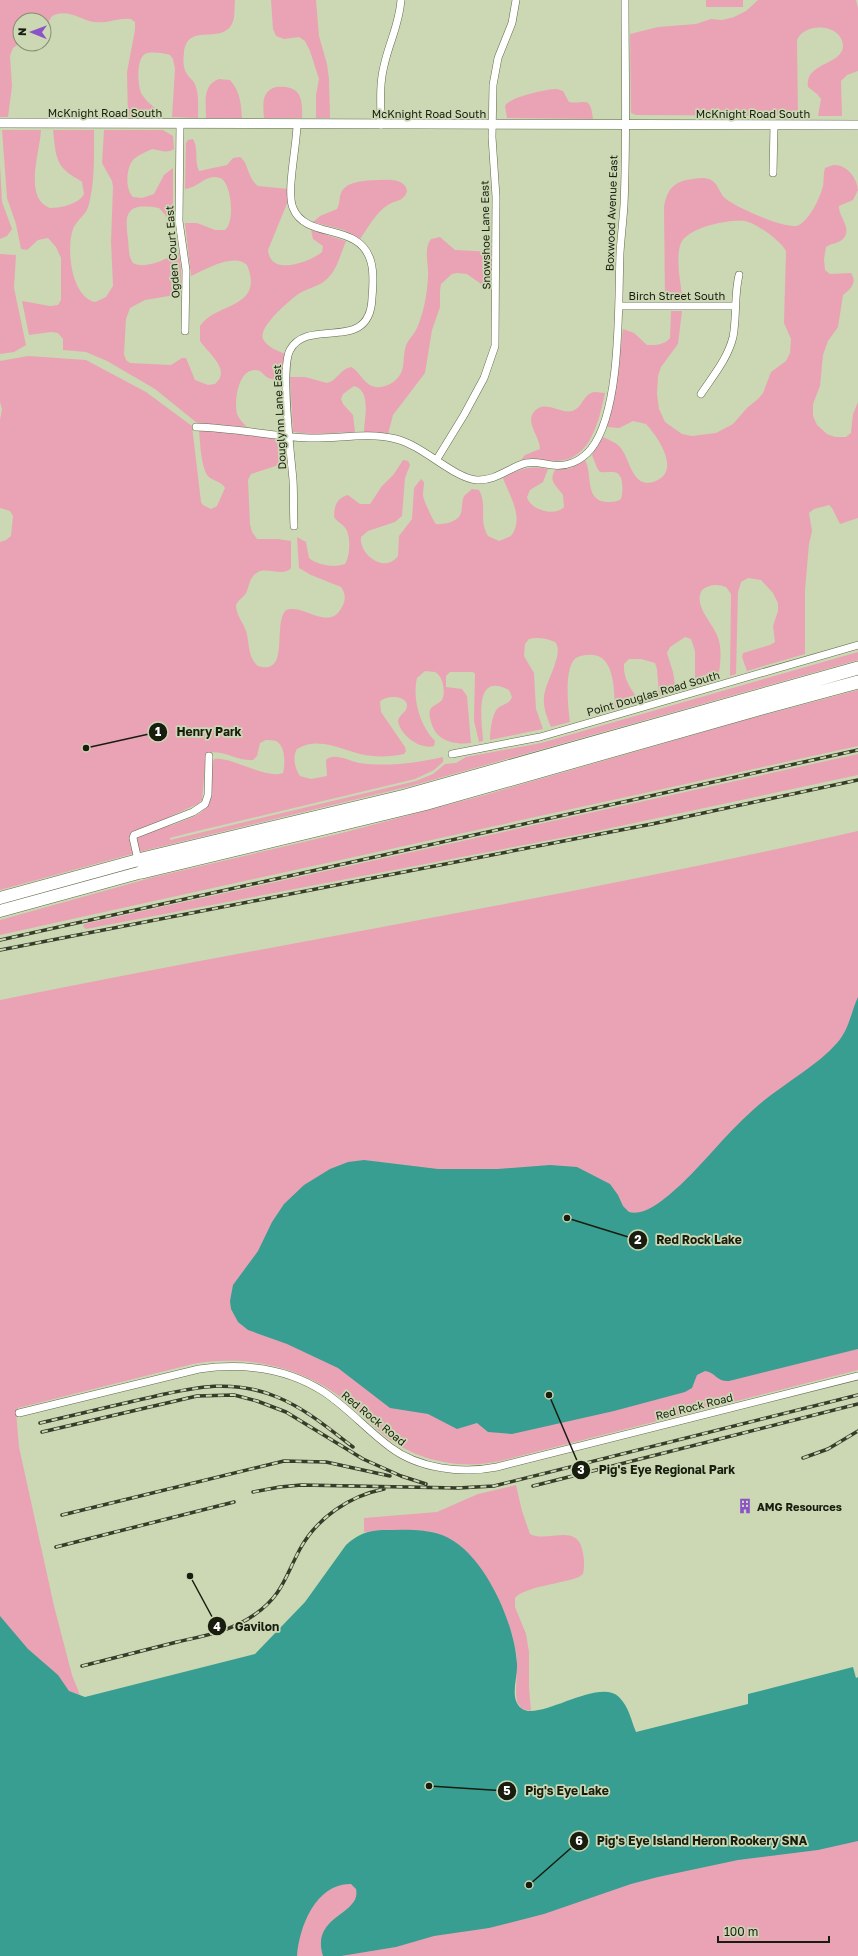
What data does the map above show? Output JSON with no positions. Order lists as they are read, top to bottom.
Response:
{
  "streets": {
    "street": [
      "McKnight Road South",
      "Boxwood Avenue East",
      "Snowshoe Lane East",
      "Ogden Court East",
      "Birch Street South",
      "Douglynn Lane East",
      "Point Douglas Road South",
      "Red Rock Road"
    ]
  },
  "crossings": [
    ["McKnight Road South", "Boxwood Avenue East"],
    ["McKnight Road South", "Snowshoe Lane East"],
    ["McKnight Road South", "Ogden Court East"],
    ["McKnight Road South", "Douglynn Lane East"],
    ["Boxwood Avenue East", "Snowshoe Lane East"],
    ["Boxwood Avenue East", "Birch Street South"],
    ["Boxwood Avenue East", "Douglynn Lane East"]
  ],
  "places": {
    "other": [
      "Henry Park",
      "Red Rock Lake",
      "Pig's Eye Regional Park",
      "Gavilon",
      "Pig's Eye Lake",
      "Pig's Eye Island Heron Rookery SNA"
    ],
    "building": ["AMG Resources"]
  },
  "scale_bar": "100 m",
  "north": "left"
}
